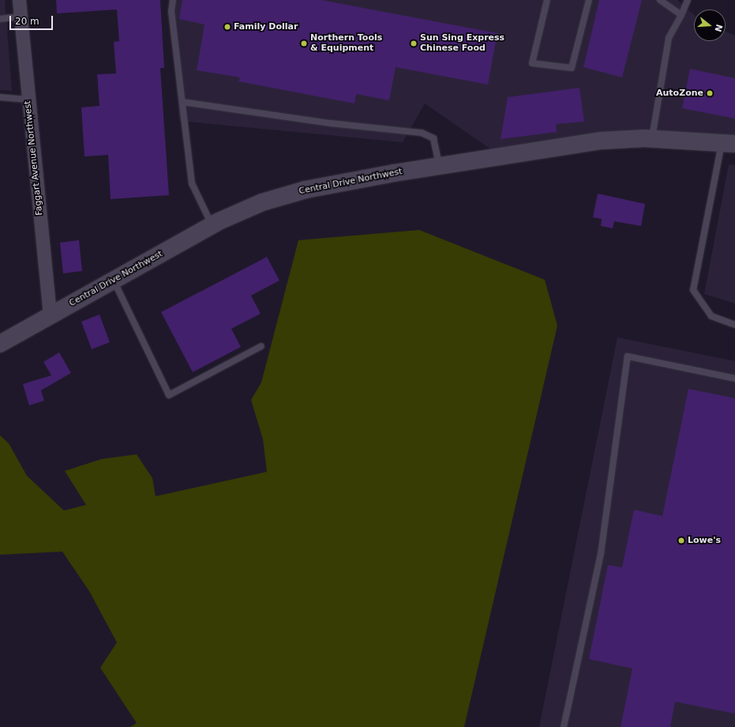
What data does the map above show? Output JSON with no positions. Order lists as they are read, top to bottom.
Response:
{
  "streets": {
    "street": ["Faggart Avenue Northwest", "Central Drive Northwest"]
  },
  "crossings": [
    ["Faggart Avenue Northwest", "Central Drive Northwest"]
  ],
  "places": [
    "Family Dollar",
    "Northern Tools & Equipment",
    "Sun Sing Express Chinese Food",
    "AutoZone",
    "Lowe's"
  ],
  "scale_bar": "20 m",
  "north": "right"
}
